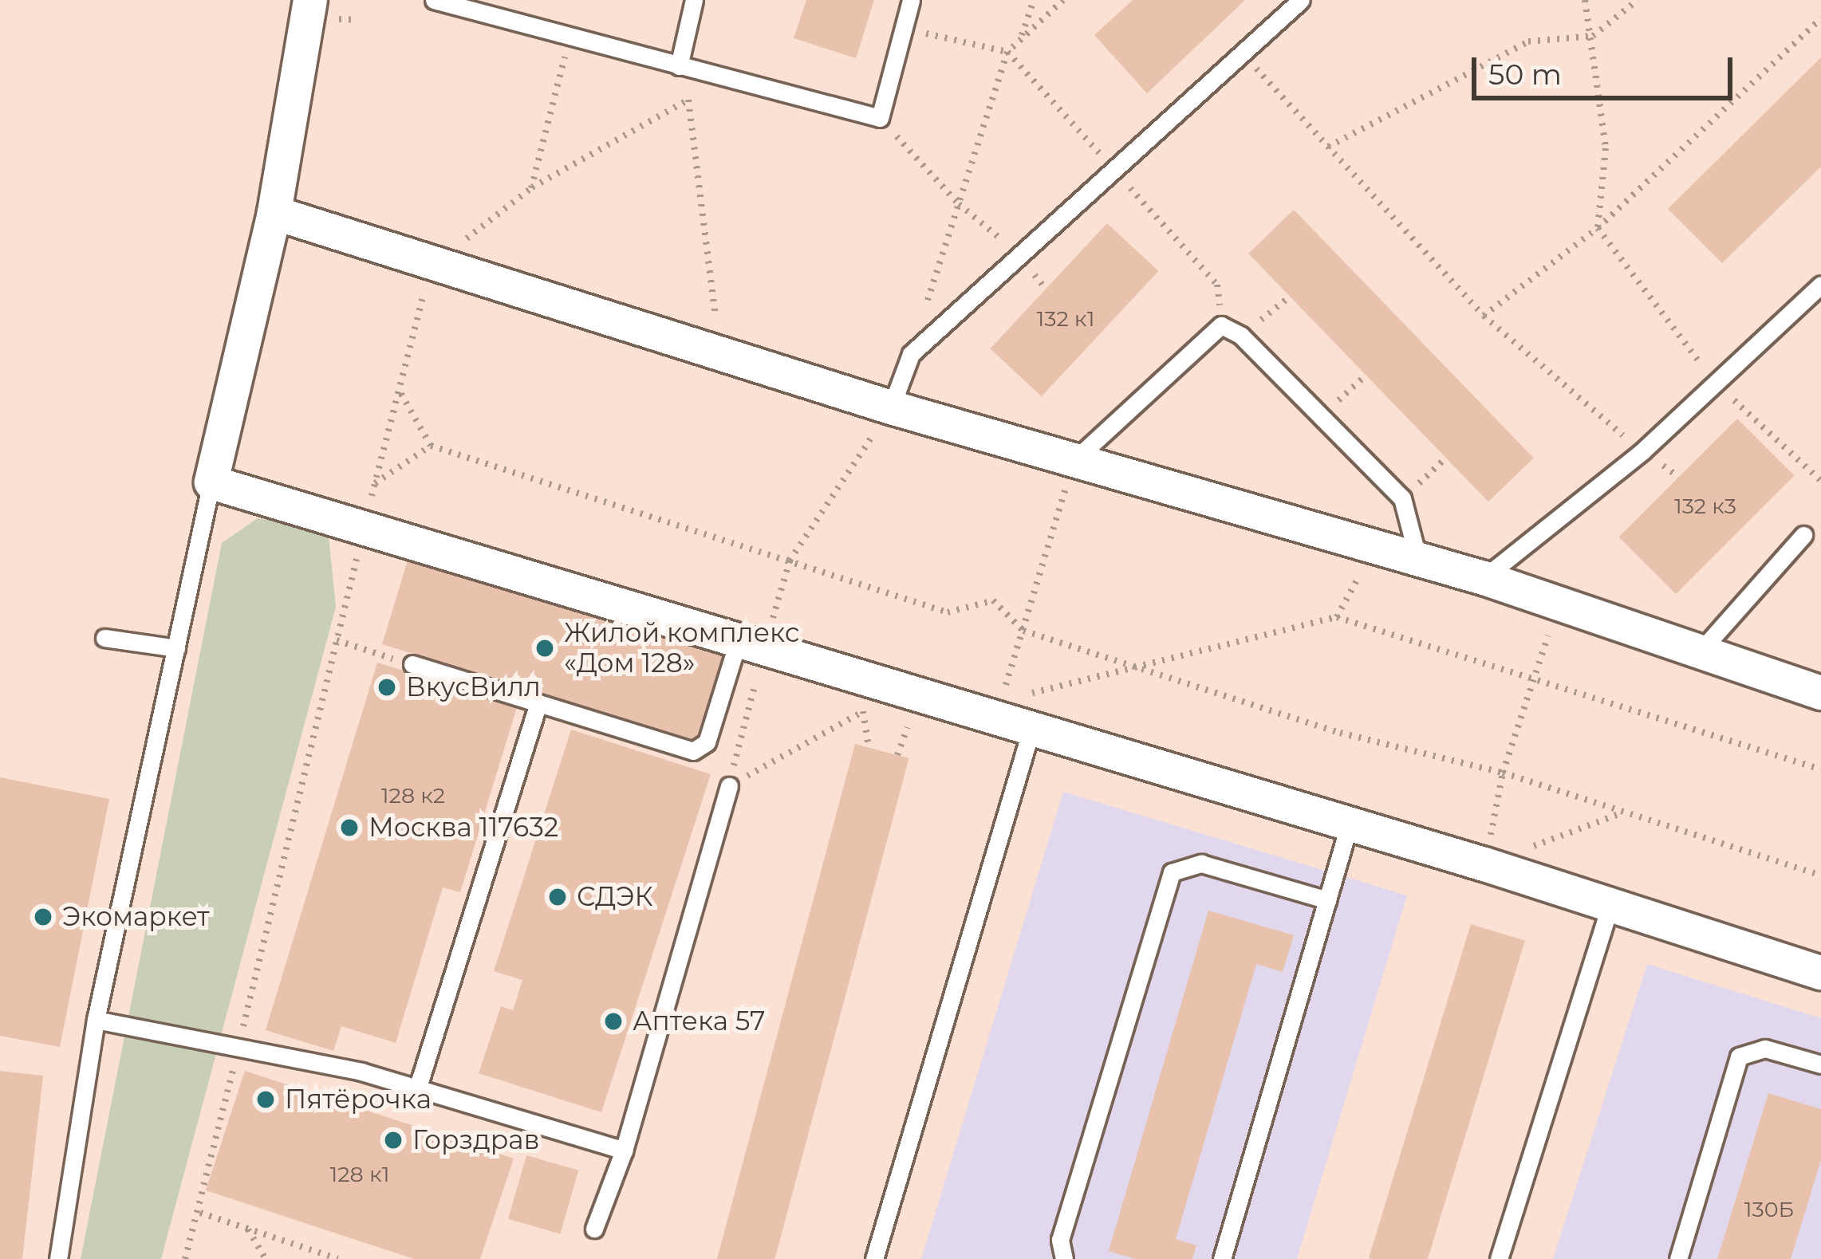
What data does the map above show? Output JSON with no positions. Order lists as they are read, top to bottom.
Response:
{
  "places": [
    "Жилой комплекс «Дом 128»",
    "ВкусВилл",
    "Москва 117632",
    "СДЭК",
    "Экомаркет",
    "Аптека 57",
    "Пятёрочка",
    "Горздрав"
  ],
  "house_numbers": [
    "132 к1",
    "132 к3",
    "128 к2",
    "128 к1",
    "130Б"
  ],
  "scale_bar": "50 m"
}
